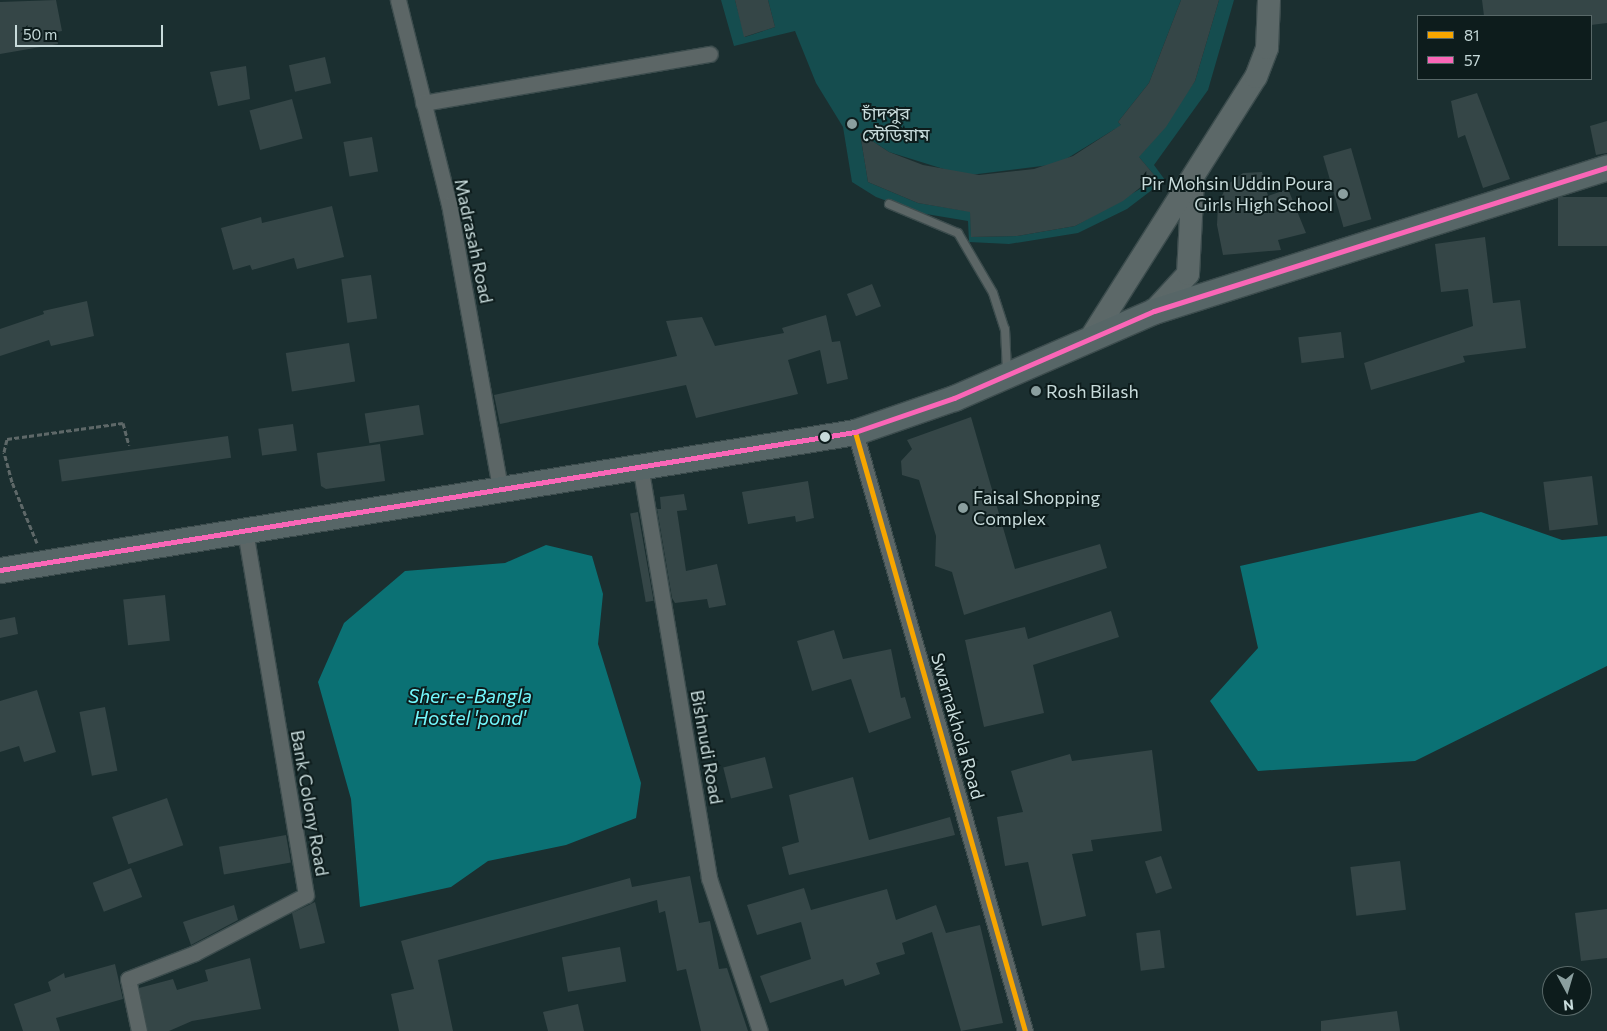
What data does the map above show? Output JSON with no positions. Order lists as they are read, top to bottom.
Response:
{
  "streets": {
    "street": [
      "Madrasah Road",
      "Swarnakhola Road",
      "Bishnudi Road",
      "Bank Colony Road"
    ]
  },
  "water": ["Sher-e-Bangla Hostel 'pond'"],
  "places": [
    "চাঁদপুর স্টেডিয়াম",
    "Pir Mohsin Uddin Poura Girls High School",
    "Rosh Bilash",
    "Faisal Shopping Complex"
  ],
  "lines": ["transit line 57", "transit line 81"],
  "legend": ["81", "57"],
  "scale_bar": "50 m",
  "north": "bottom"
}
